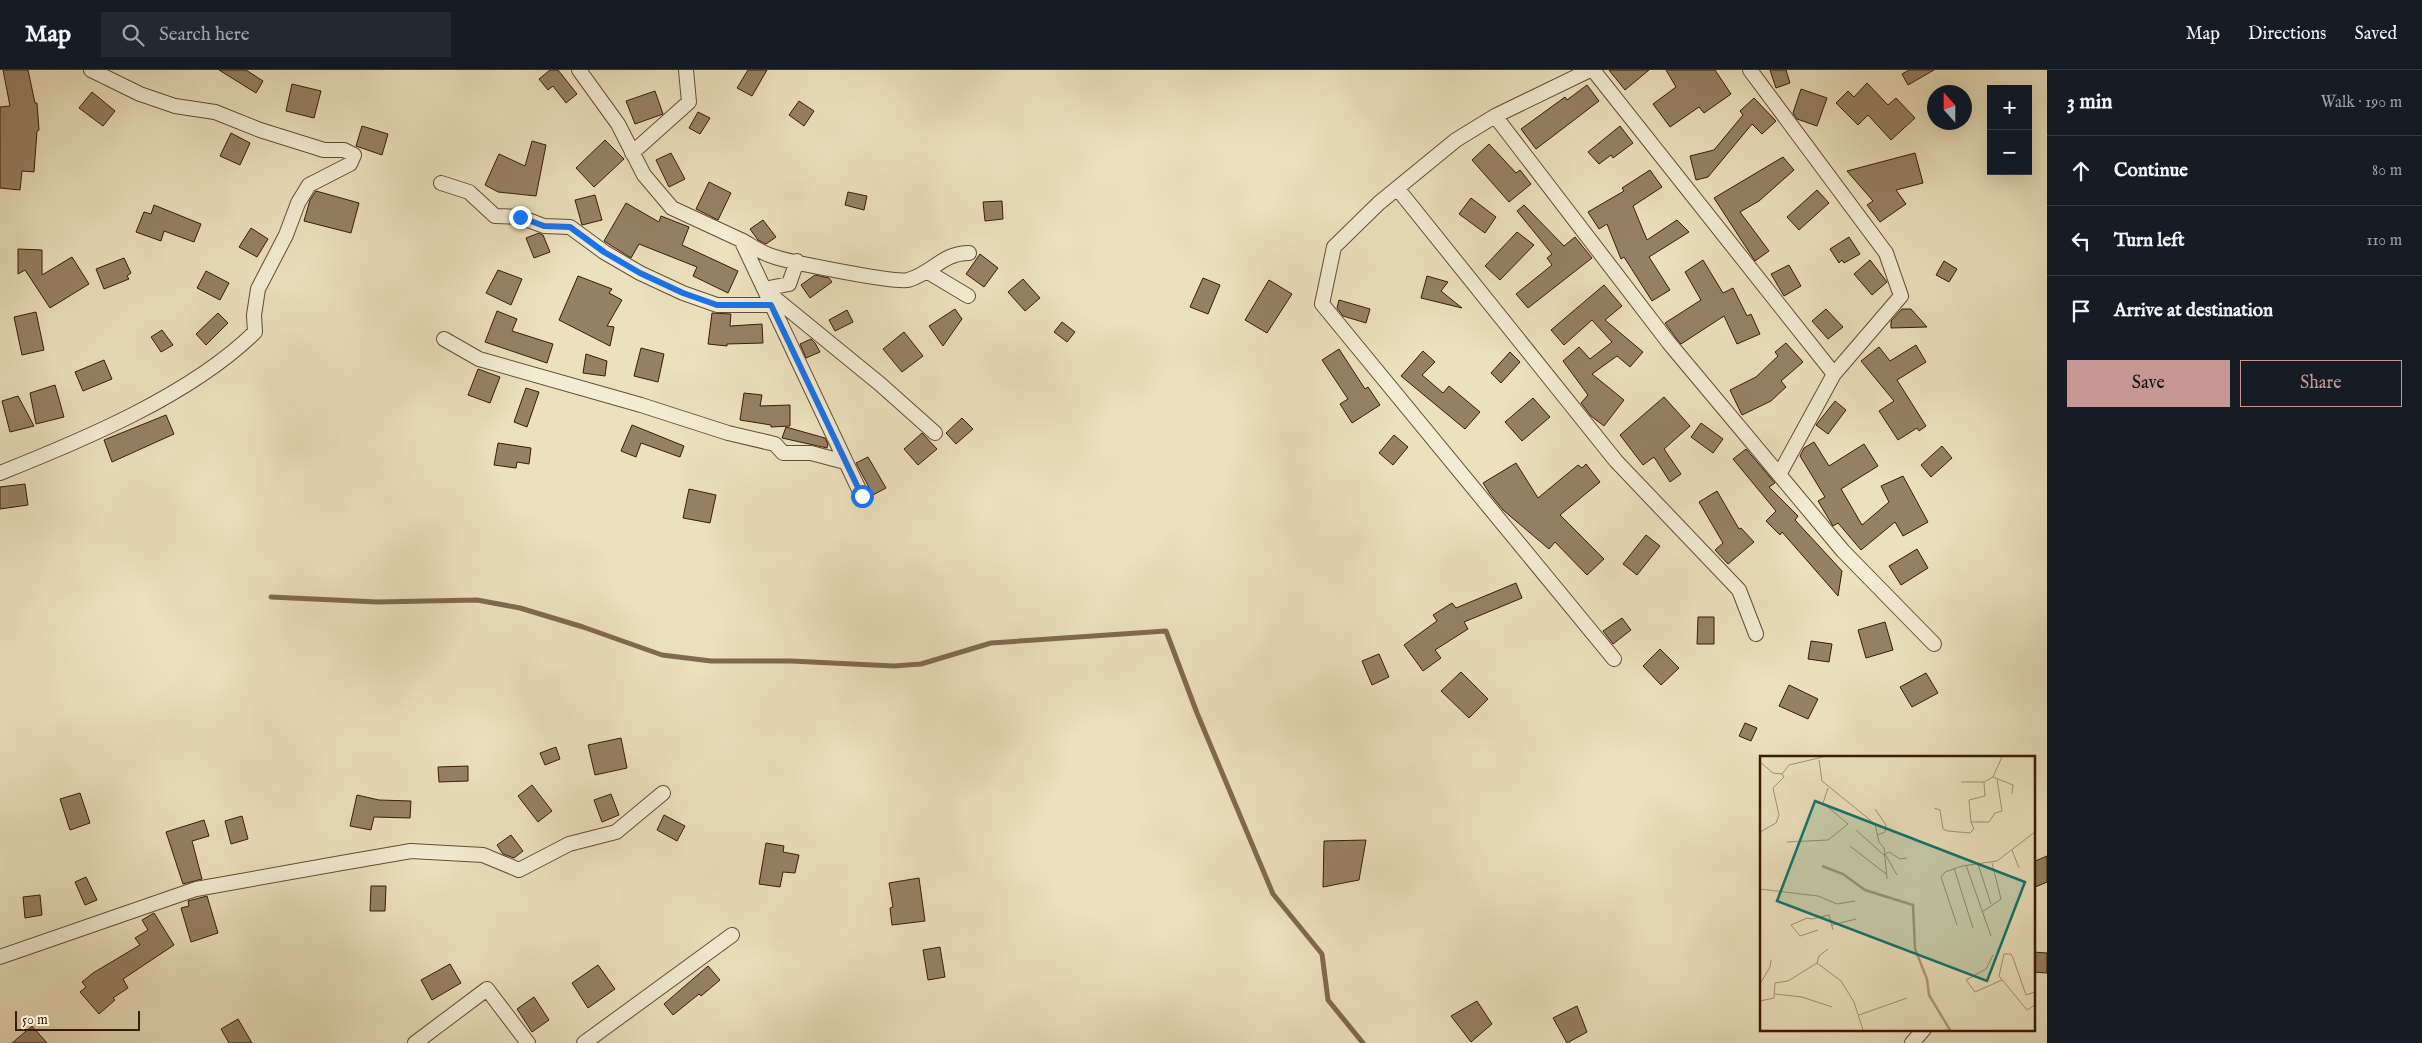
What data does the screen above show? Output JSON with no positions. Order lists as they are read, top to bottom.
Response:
{
  "scale_bar": "50 m",
  "north": "top",
  "page": {
    "header": "Map",
    "search": "Search here",
    "nav": ["Map", "Directions", "Saved"],
    "heading": ["3 min", "Walk · 190 m"],
    "map_buttons": ["+", "−"],
    "list": [
      ["Continue", "80 m"],
      ["Turn left", "110 m"],
      "Arrive at destination"
    ],
    "buttons": ["Save", "Share"],
    "scale": "50 m"
  }
}
